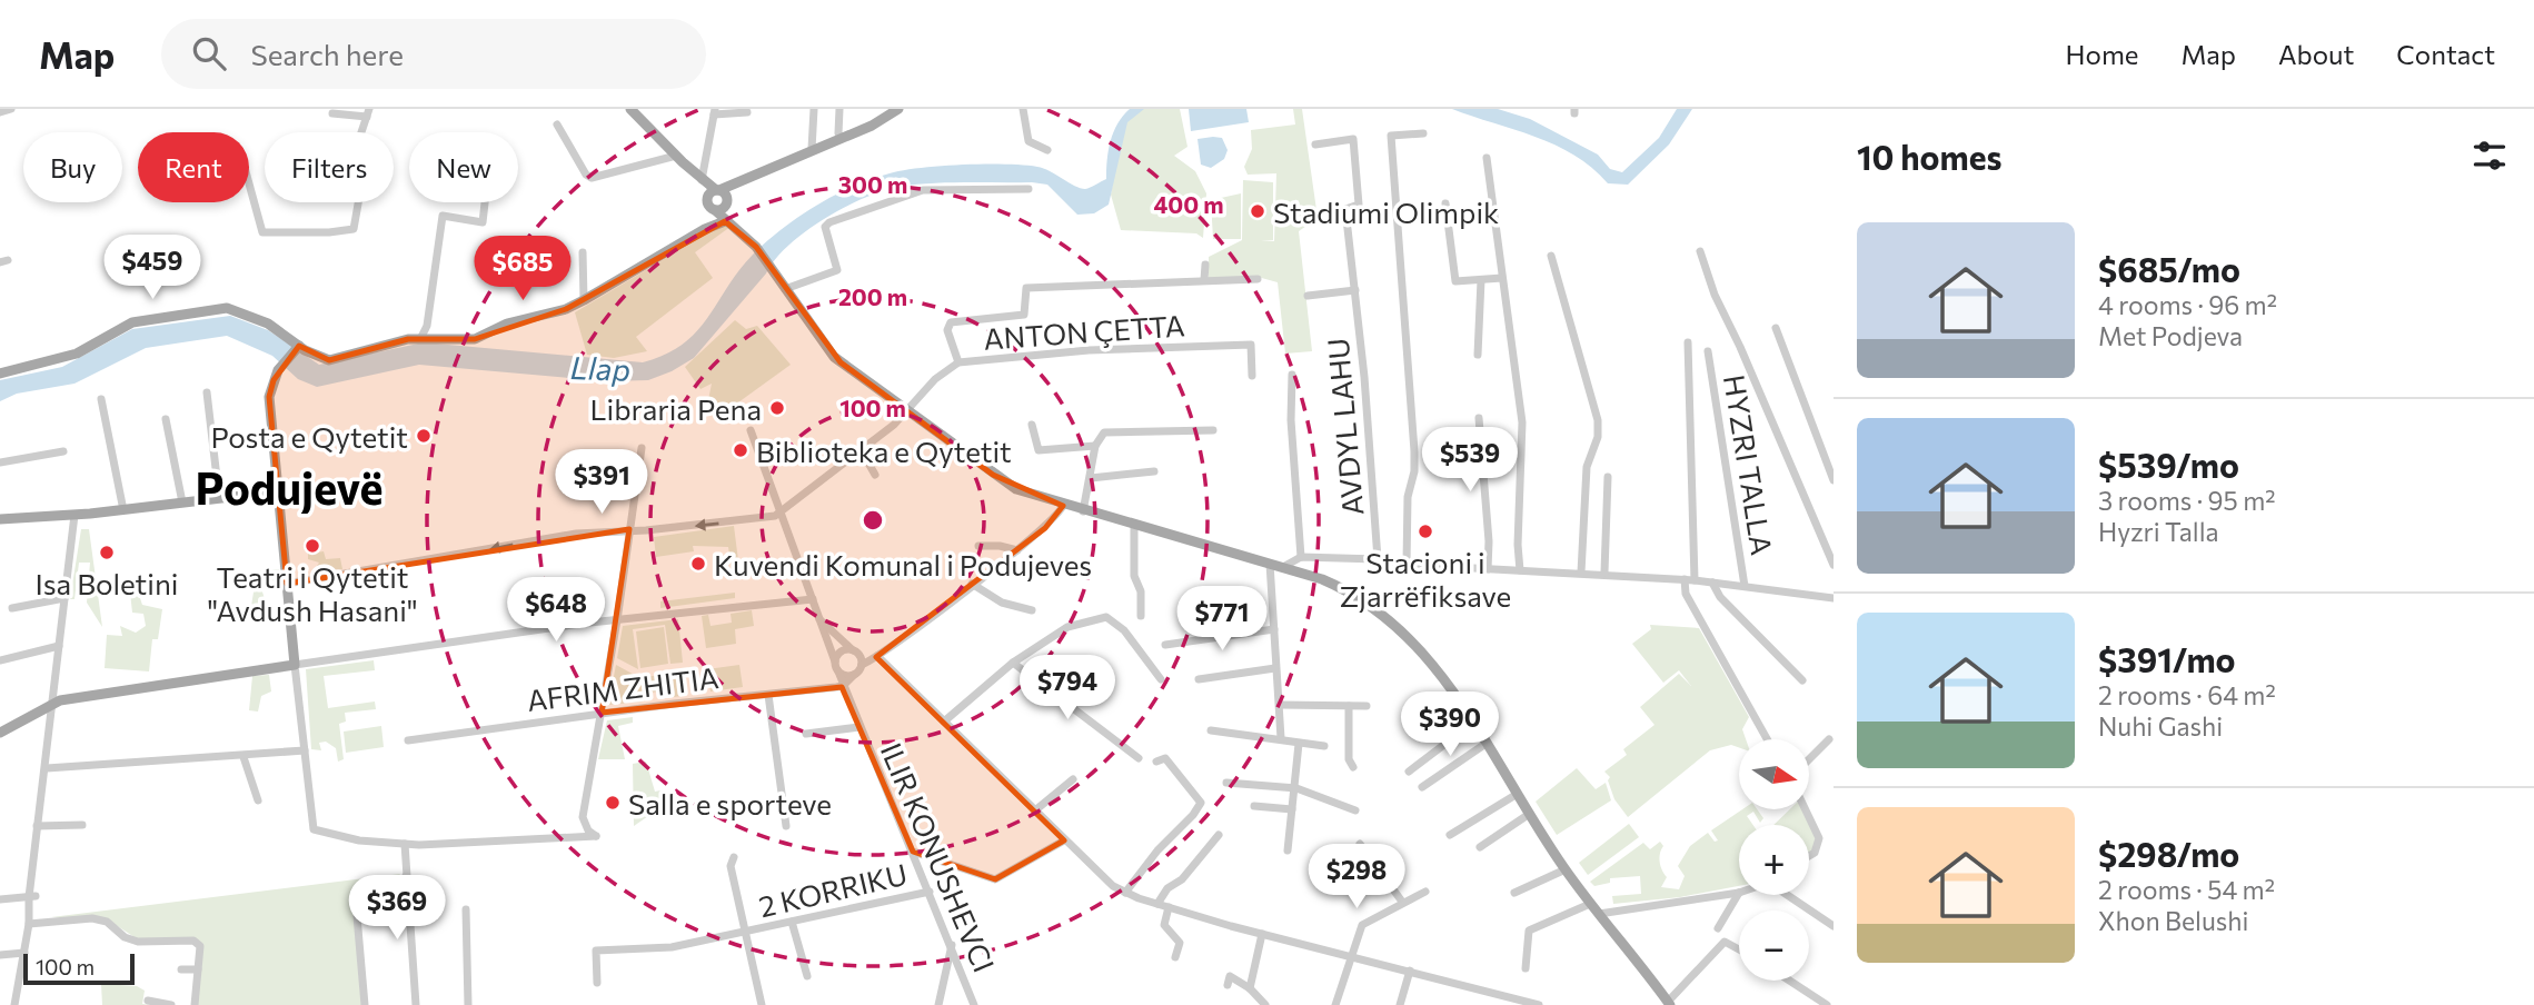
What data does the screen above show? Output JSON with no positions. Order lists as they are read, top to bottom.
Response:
{
  "streets": {
    "street": [
      "ANTON ÇETTA",
      "AVDYL LAHU",
      "HYZRI TALLA",
      "AFRIM ZHITIA",
      "ILIR KONUSHEVCI",
      "2 KORRIKU"
    ]
  },
  "crossings": [
    ["AVDYL LAHU", "HYZRI TALLA"],
    ["AFRIM ZHITIA", "ILIR KONUSHEVCI"],
    ["ILIR KONUSHEVCI", "2 KORRIKU"]
  ],
  "districts": ["Podujevë"],
  "water": ["Llap"],
  "places": [
    "Stadiumi Olimpik",
    "Libraria Pena",
    "Posta e Qytetit",
    "Biblioteka e Qytetit",
    "Stacioni i Zjarrëfiksave",
    "Teatri i Qytetit \"Avdush Hasani\"",
    "Isa Boletini",
    "Kuvendi Komunal i Podujeves",
    "Salla e sporteve"
  ],
  "scale_bar": "100 m",
  "north": "right",
  "page": {
    "header": "Map",
    "search": "Search here",
    "nav": [
      "Home",
      "Map",
      "About",
      "Contact"
    ],
    "heading": "10 homes",
    "chip": [
      "Buy",
      "Rent",
      "Filters",
      "New"
    ],
    "list": [
      {
        "name": "$685/mo",
        "note": "4 rooms · 96 m² · Met Podjeva"
      },
      {
        "name": "$539/mo",
        "note": "3 rooms · 95 m² · Hyzri Talla"
      },
      {
        "name": "$391/mo",
        "note": "2 rooms · 64 m² · Nuhi Gashi"
      },
      {
        "name": "$298/mo",
        "note": "2 rooms · 54 m² · Xhon Belushi"
      }
    ],
    "price": [
      "$459",
      "$685",
      "$539",
      "$391",
      "$648",
      "$771",
      "$794",
      "$390",
      "$298",
      "$369"
    ],
    "map_buttons": ["+", "−"],
    "scale": "100 m"
  },
  "rings": [
    "300 m",
    "400 m",
    "200 m",
    "100 m"
  ]
}
